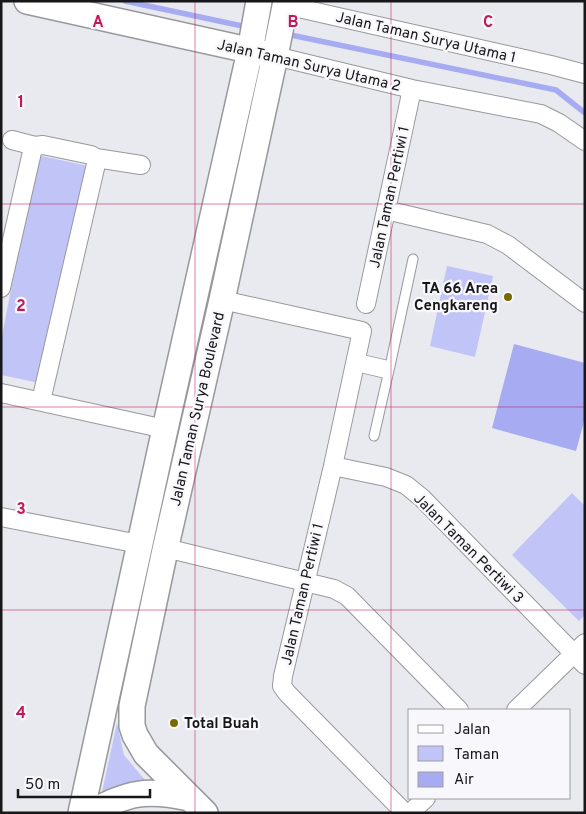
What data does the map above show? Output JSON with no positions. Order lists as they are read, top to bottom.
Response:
{
  "streets": {
    "street": [
      "Jalan Taman Surya Utama 1",
      "Jalan Taman Surya Utama 2",
      "Jalan Taman Pertiwi 1",
      "Jalan Taman Surya Boulevard",
      "Jalan Taman Pertiwi 3"
    ]
  },
  "crossings": [
    ["Jalan Taman Surya Utama 1", "Jalan Taman Surya Boulevard"],
    ["Jalan Taman Surya Utama 2", "Jalan Taman Pertiwi 1"],
    ["Jalan Taman Surya Utama 2", "Jalan Taman Surya Boulevard"],
    ["Jalan Taman Pertiwi 1", "Jalan Taman Surya Boulevard"],
    ["Jalan Taman Pertiwi 1", "Jalan Taman Pertiwi 3"]
  ],
  "places": ["TA 66 Area Cengkareng", "Total Buah"],
  "legend": ["Jalan", "Taman", "Air"],
  "scale_bar": "50 m",
  "grid": {
    "columns": ["A", "B", "C"],
    "rows": [
      "1",
      "2",
      "3",
      "4"
    ]
  }
}
